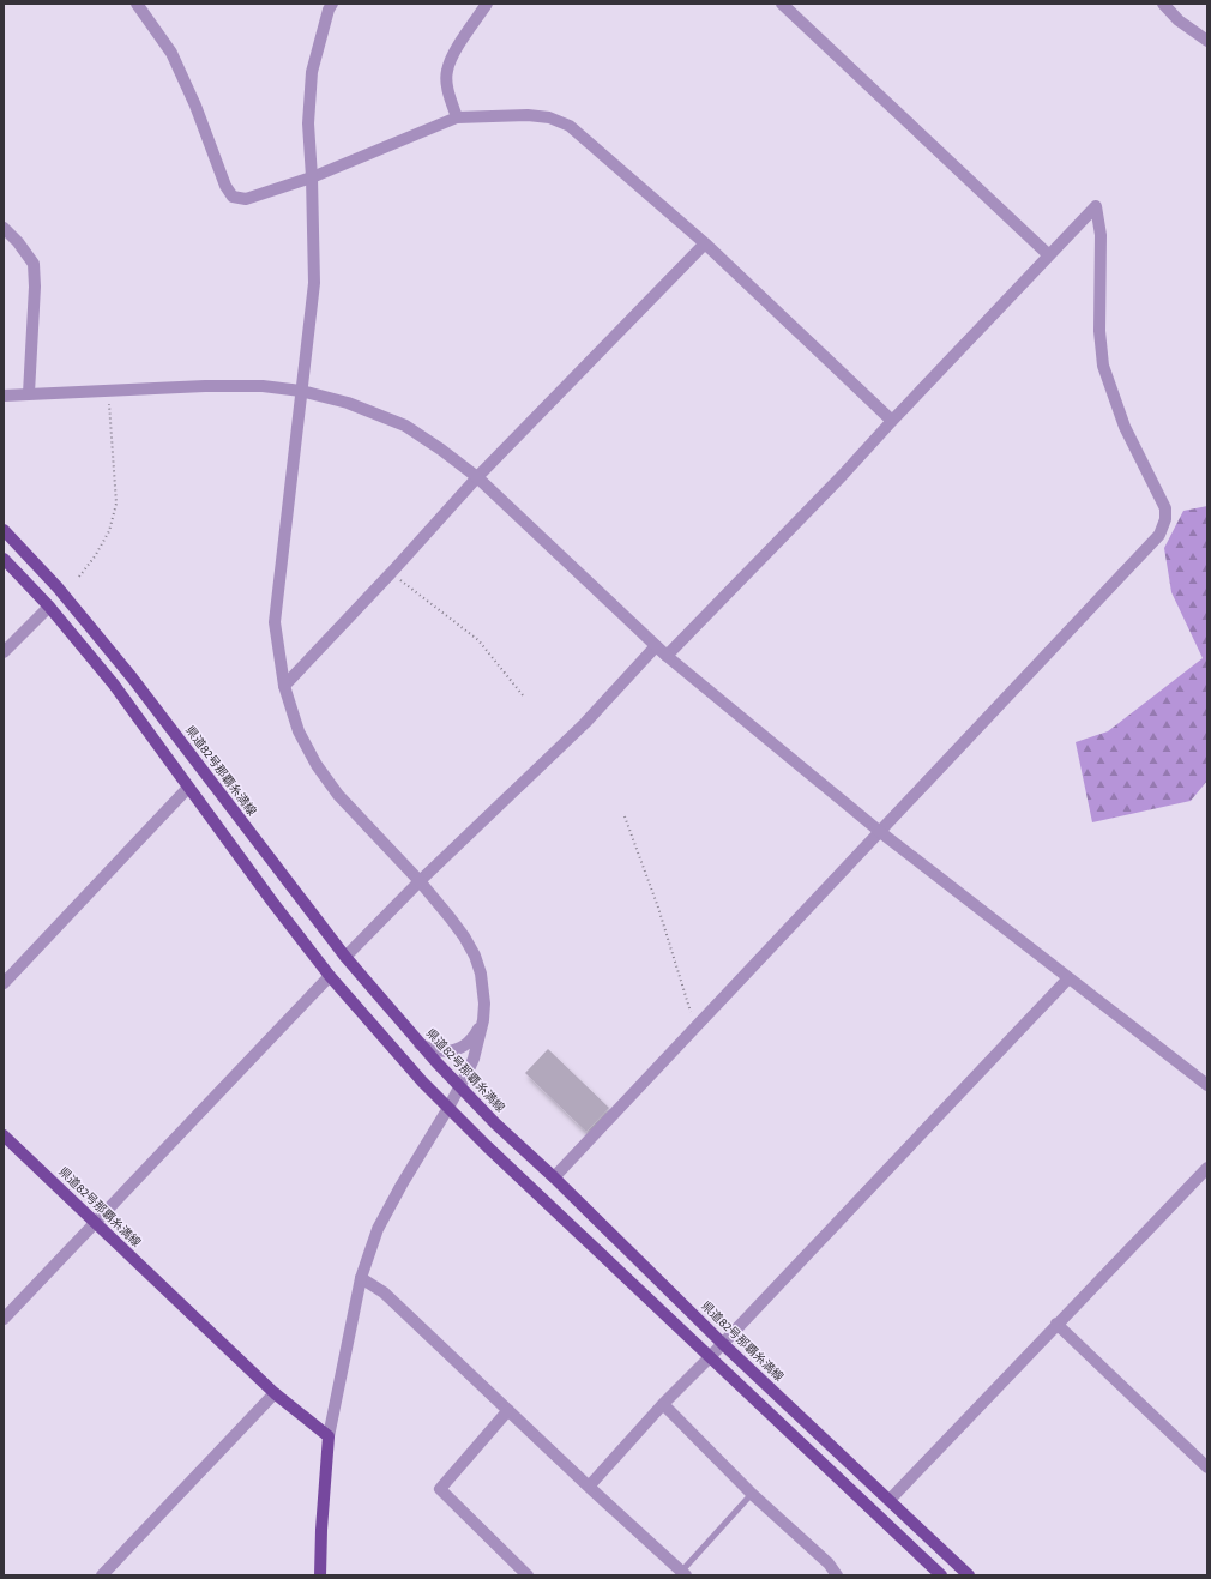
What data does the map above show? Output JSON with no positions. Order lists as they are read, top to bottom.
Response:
{
  "streets": {
    "main road": ["県道82号那覇糸満線"]
  }
}
